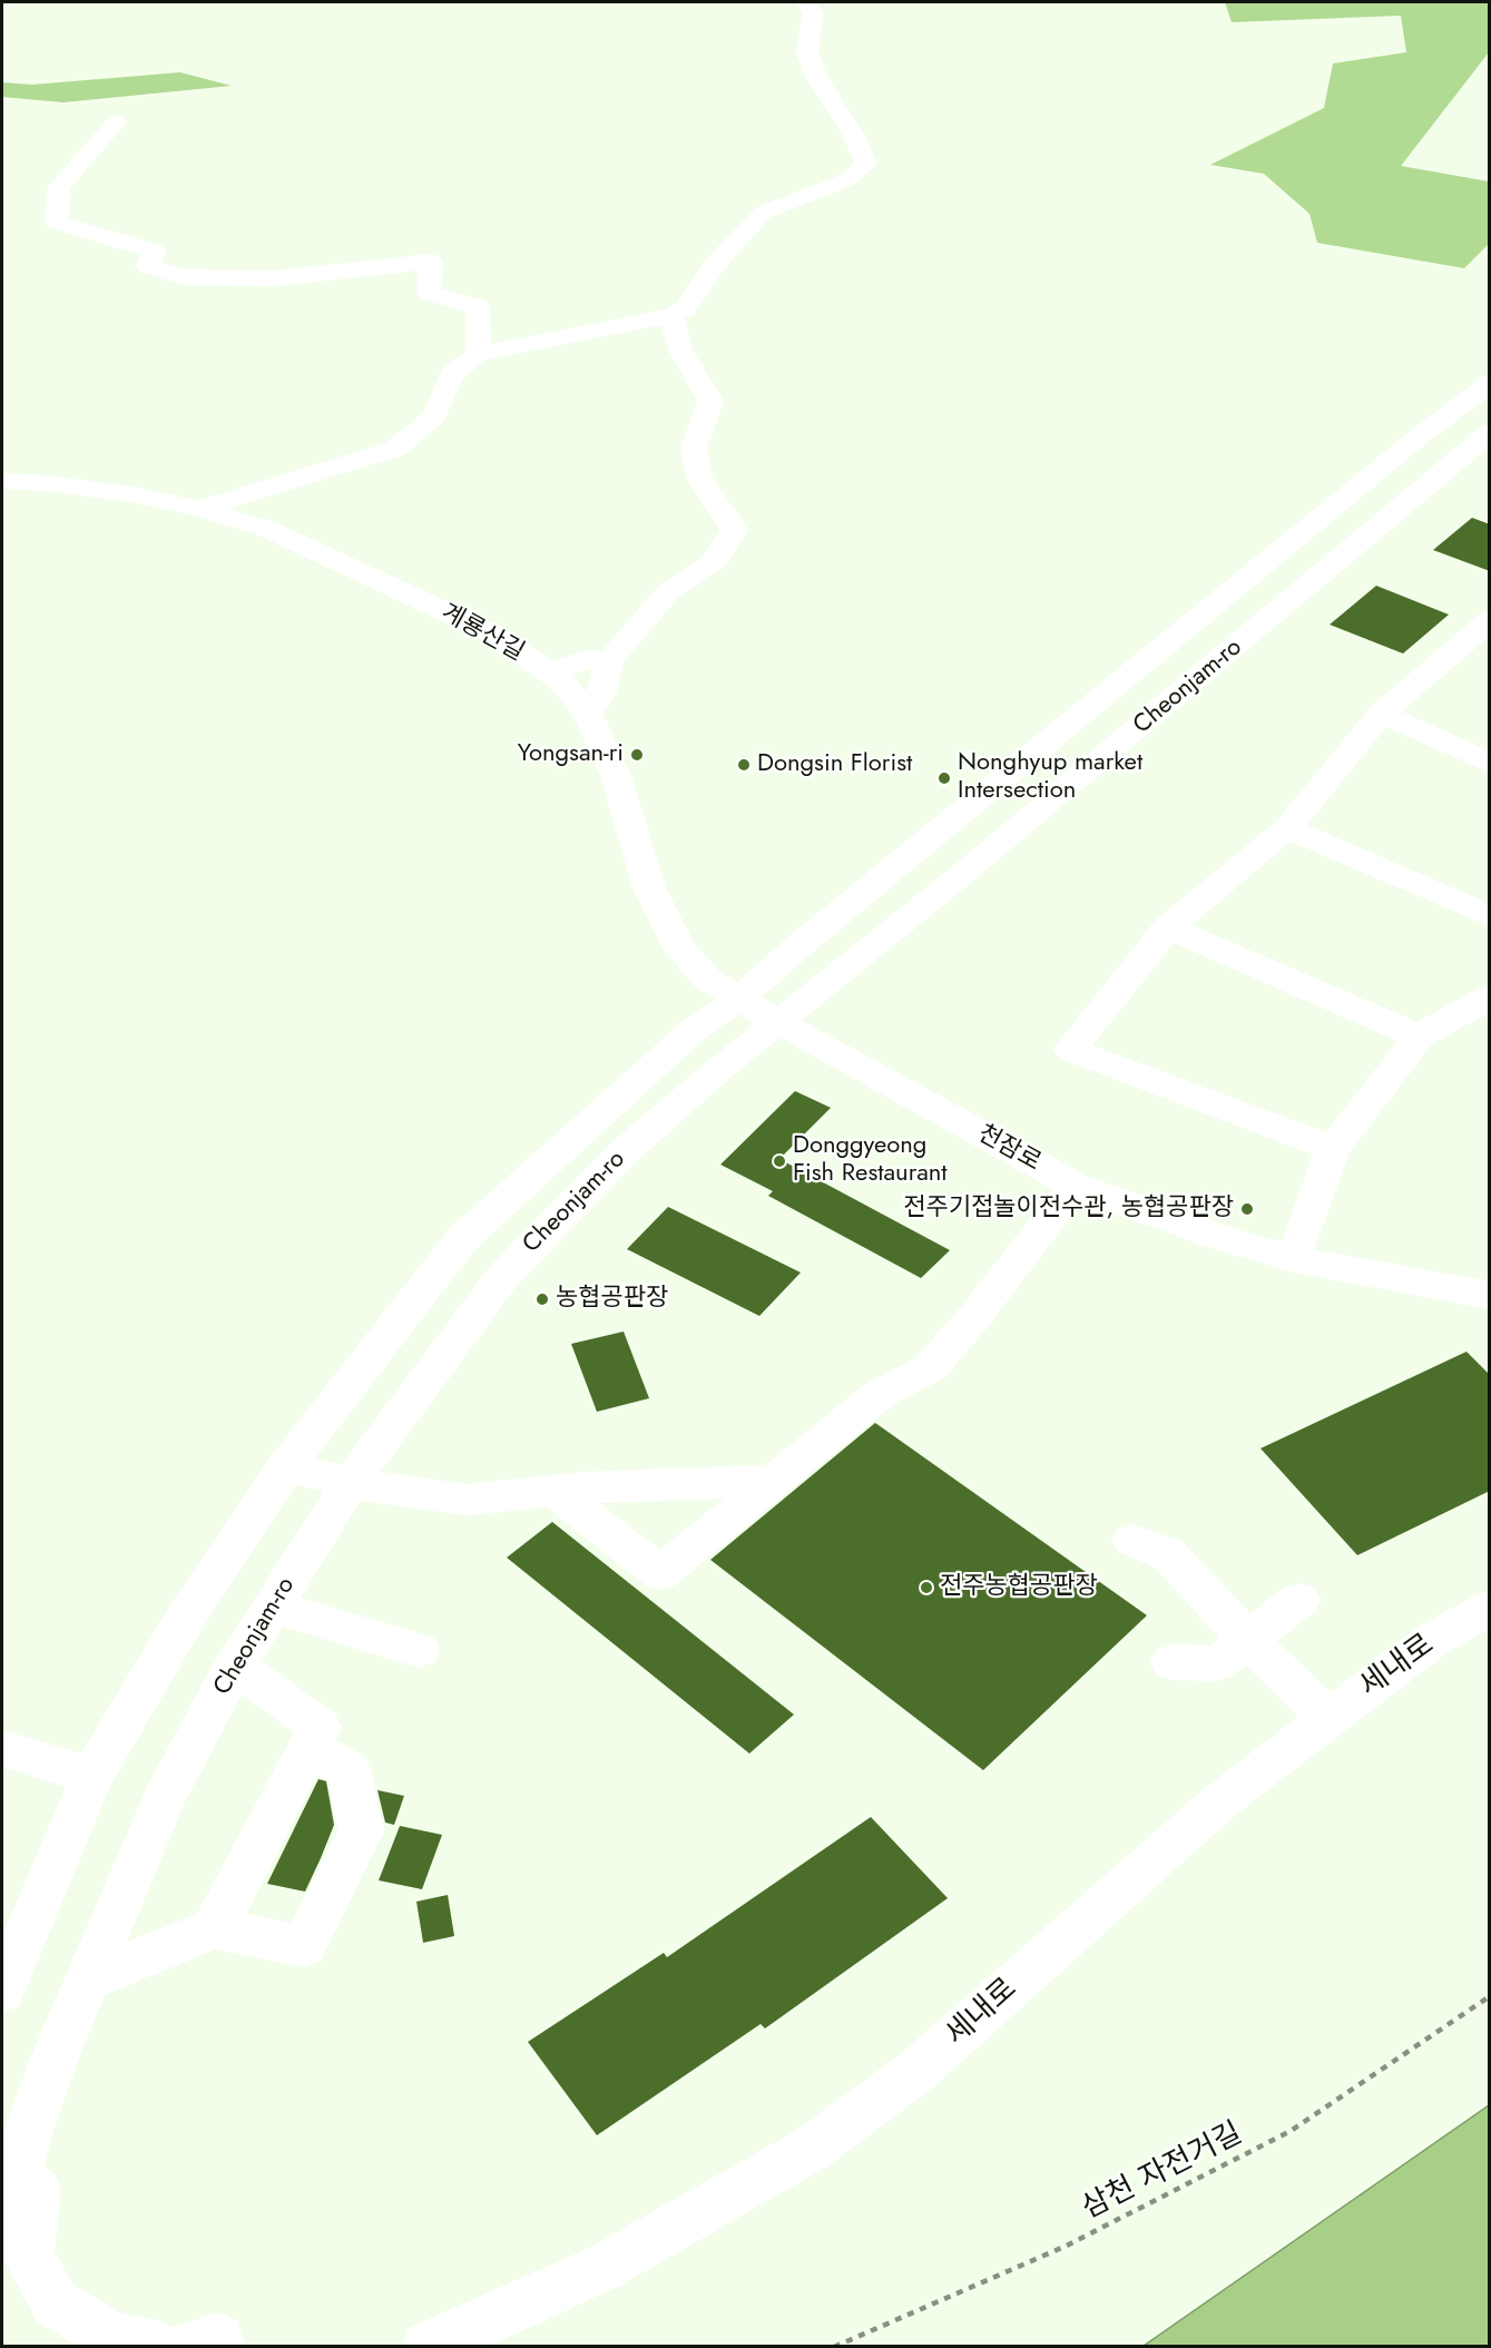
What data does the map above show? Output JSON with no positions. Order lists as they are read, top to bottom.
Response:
{
  "streets": {
    "street": [
      "계룡산길",
      "Cheonjam-ro",
      "천잠로",
      "세내로"
    ],
    "path": ["삼천 자전거길"]
  },
  "crossings": [
    ["계룡산길", "Cheonjam-ro"],
    ["계룡산길", "천잠로"],
    ["Cheonjam-ro", "천잠로"]
  ],
  "places": [
    "Yongsan-ri",
    "Dongsin Florist",
    "Nonghyup market Intersection",
    "Donggyeong Fish Restaurant",
    "전주기접놀이전수관, 농협공판장",
    "농협공판장",
    "전주농협공판장"
  ]
}
